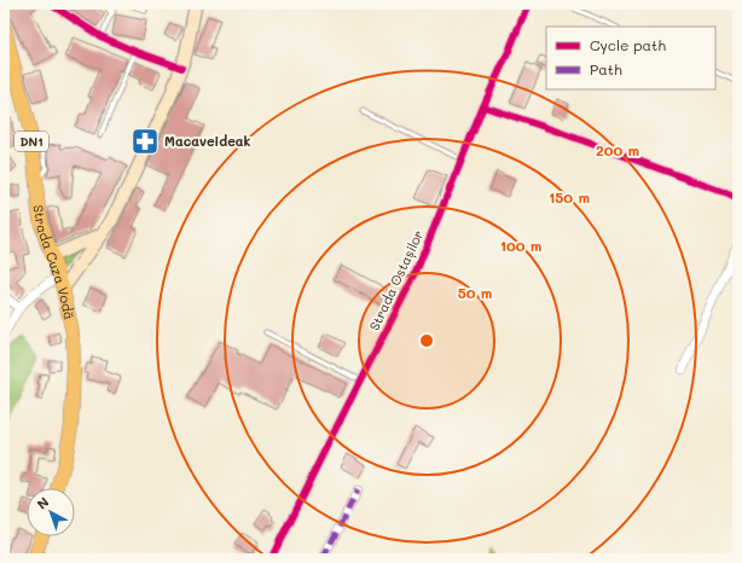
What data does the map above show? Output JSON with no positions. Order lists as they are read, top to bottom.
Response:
{
  "streets": {
    "main road": ["DN1", "Strada Cuza Vodă"],
    "street": ["Strada Ostașilor"]
  },
  "places": {
    "pharmacy": ["Macaveideak"]
  },
  "legend": ["Cycle path", "Path"],
  "north": "top left",
  "rings": [
    "200 m",
    "150 m",
    "100 m",
    "50 m"
  ]
}
